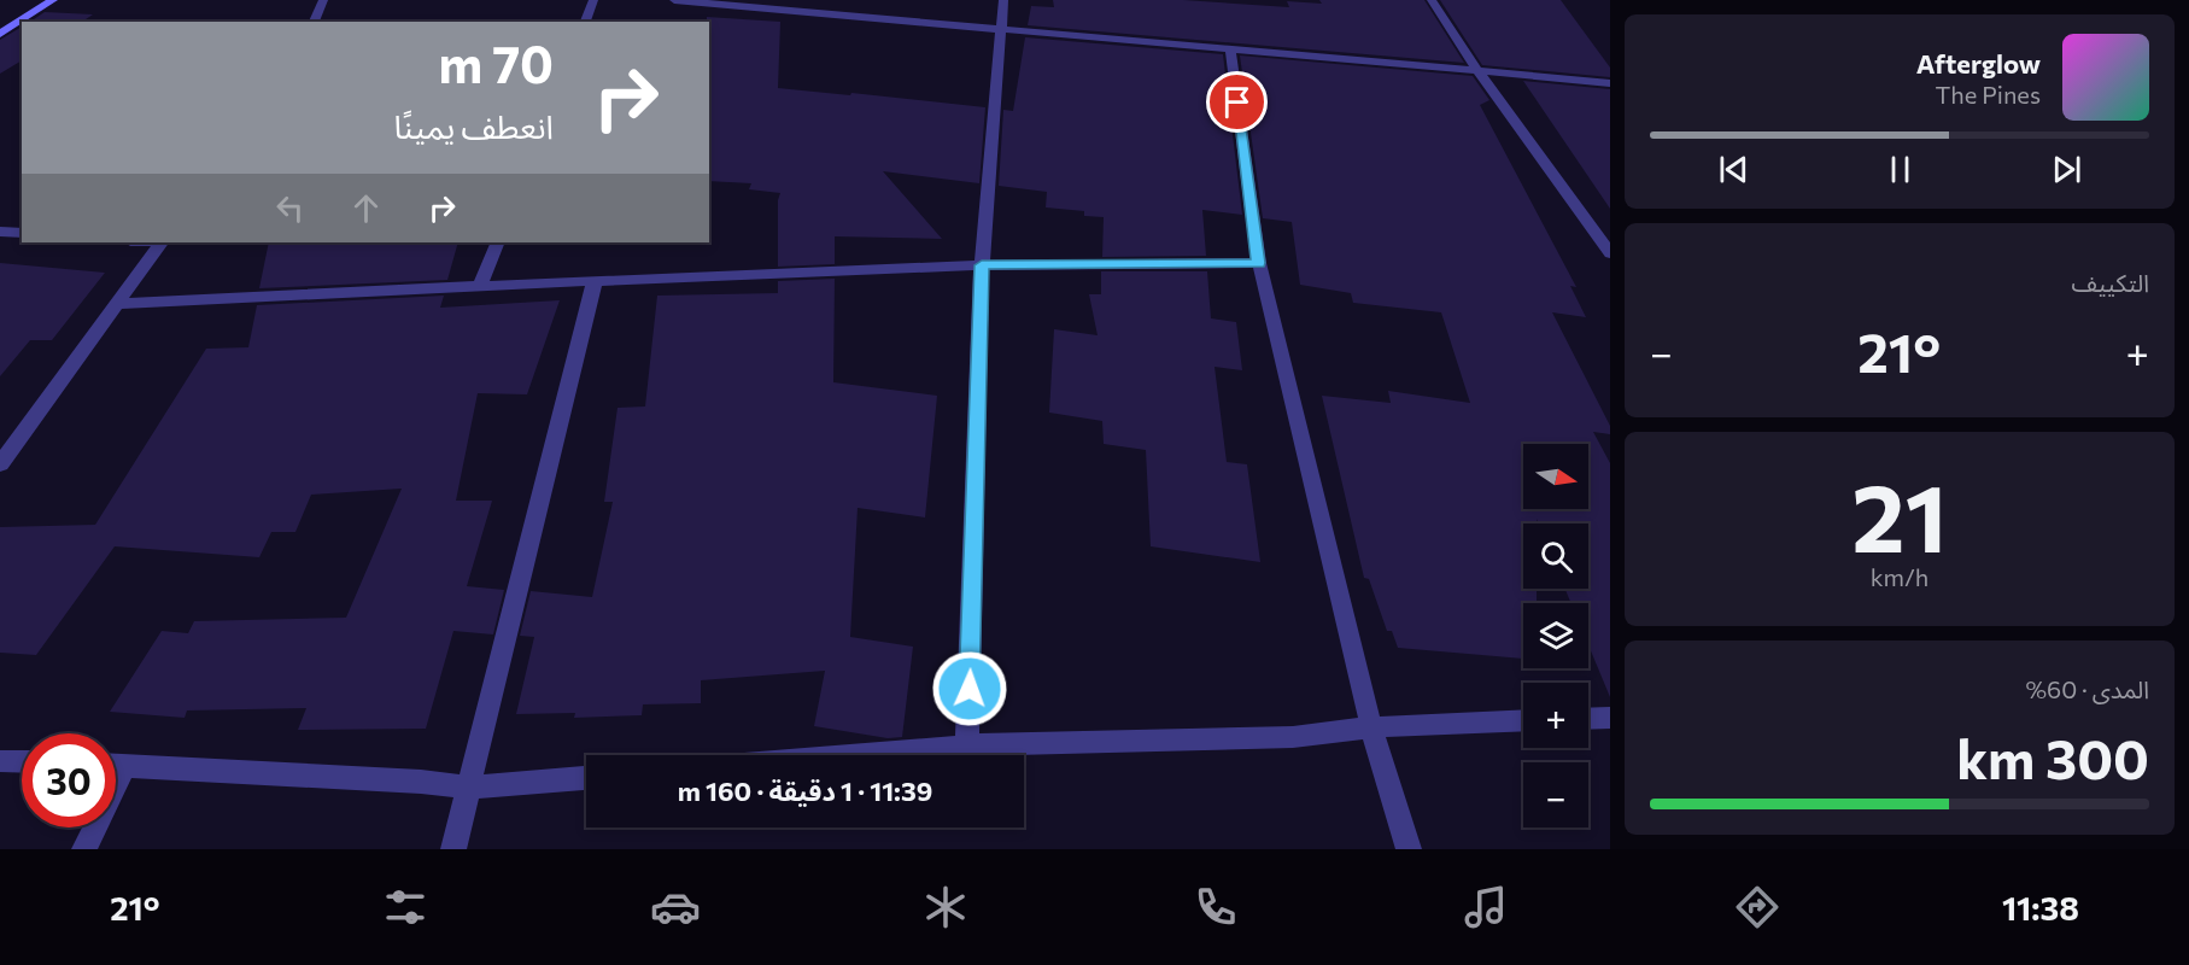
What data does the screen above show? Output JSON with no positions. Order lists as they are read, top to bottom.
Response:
{
  "north": "right",
  "page": {
    "turn": ["70 m", "انعطف يمينًا"],
    "song": ["Afterglow", "The Pines"],
    "tile": [
      "التكييف",
      ["21", "km/h"],
      ["المدى · 60%", "300 km"]
    ],
    "heat": ["−", "21°", "+"],
    "map_buttons": ["+", "−"],
    "limit": "30",
    "trip": "11:39 · 1 دقيقة · 160 m",
    "tabs": ["11:38", "21°"]
  }
}
